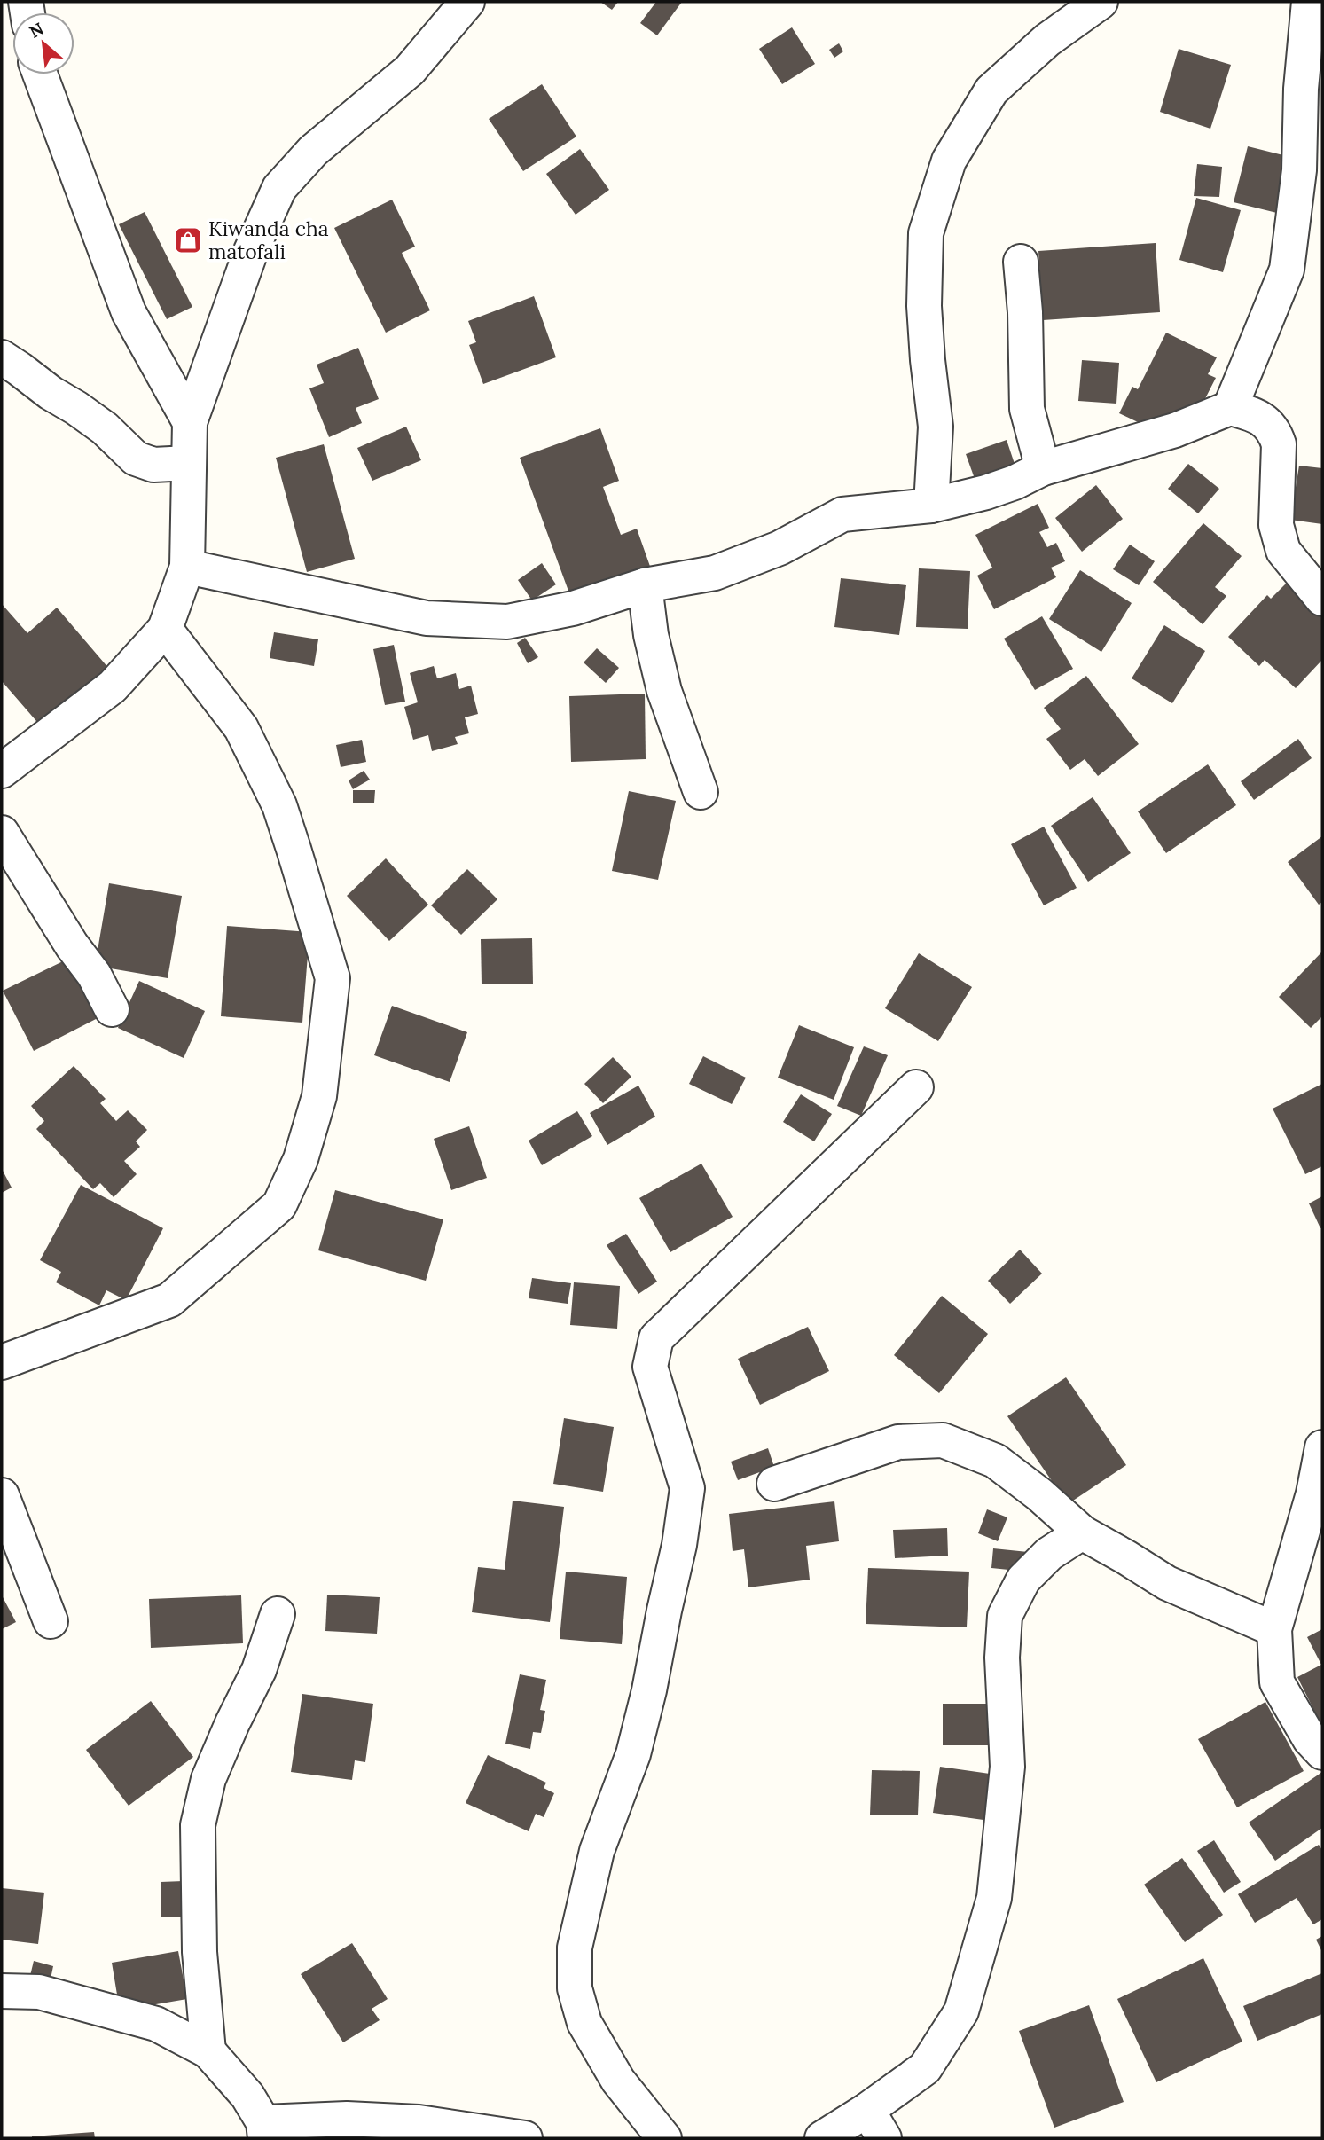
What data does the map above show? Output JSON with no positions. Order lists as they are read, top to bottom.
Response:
{
  "places": {
    "shop": ["Kiwanda cha matofali"]
  },
  "north": "top left"
}
